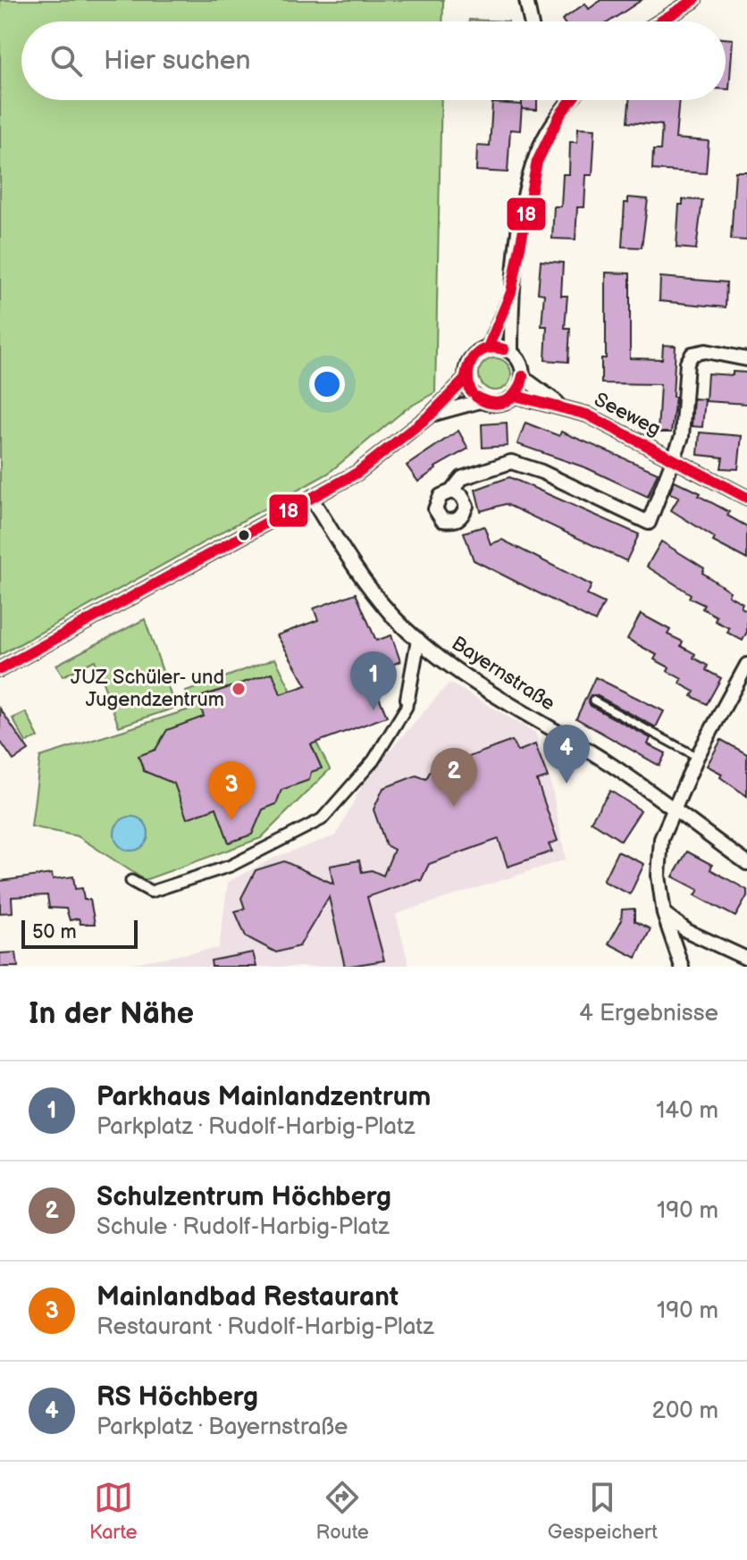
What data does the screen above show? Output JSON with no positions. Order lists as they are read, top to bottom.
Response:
{
  "streets": {
    "street": ["Seeweg", "Bayernstraße"]
  },
  "places": ["JUZ Schüler- und Jugendzentrum"],
  "lines": ["transit line 18"],
  "scale_bar": "50 m",
  "page": {
    "search": "Hier suchen",
    "pins": [
      "1",
      "4",
      "2",
      "3"
    ],
    "scale": "50 m",
    "heading": ["In der Nähe", "4 Ergebnisse"],
    "list": [
      {
        "mark": "1",
        "name": "Parkhaus Mainlandzentrum",
        "note": "Parkplatz · Rudolf-Harbig-Platz",
        "value": "140 m"
      },
      {
        "mark": "2",
        "name": "Schulzentrum Höchberg",
        "note": "Schule · Rudolf-Harbig-Platz",
        "value": "190 m"
      },
      {
        "mark": "3",
        "name": "Mainlandbad Restaurant",
        "note": "Restaurant · Rudolf-Harbig-Platz",
        "value": "190 m"
      },
      {
        "mark": "4",
        "name": "RS Höchberg",
        "note": "Parkplatz · Bayernstraße",
        "value": "200 m"
      }
    ],
    "nav": ["Karte", "Route", "Gespeichert"]
  }
}
